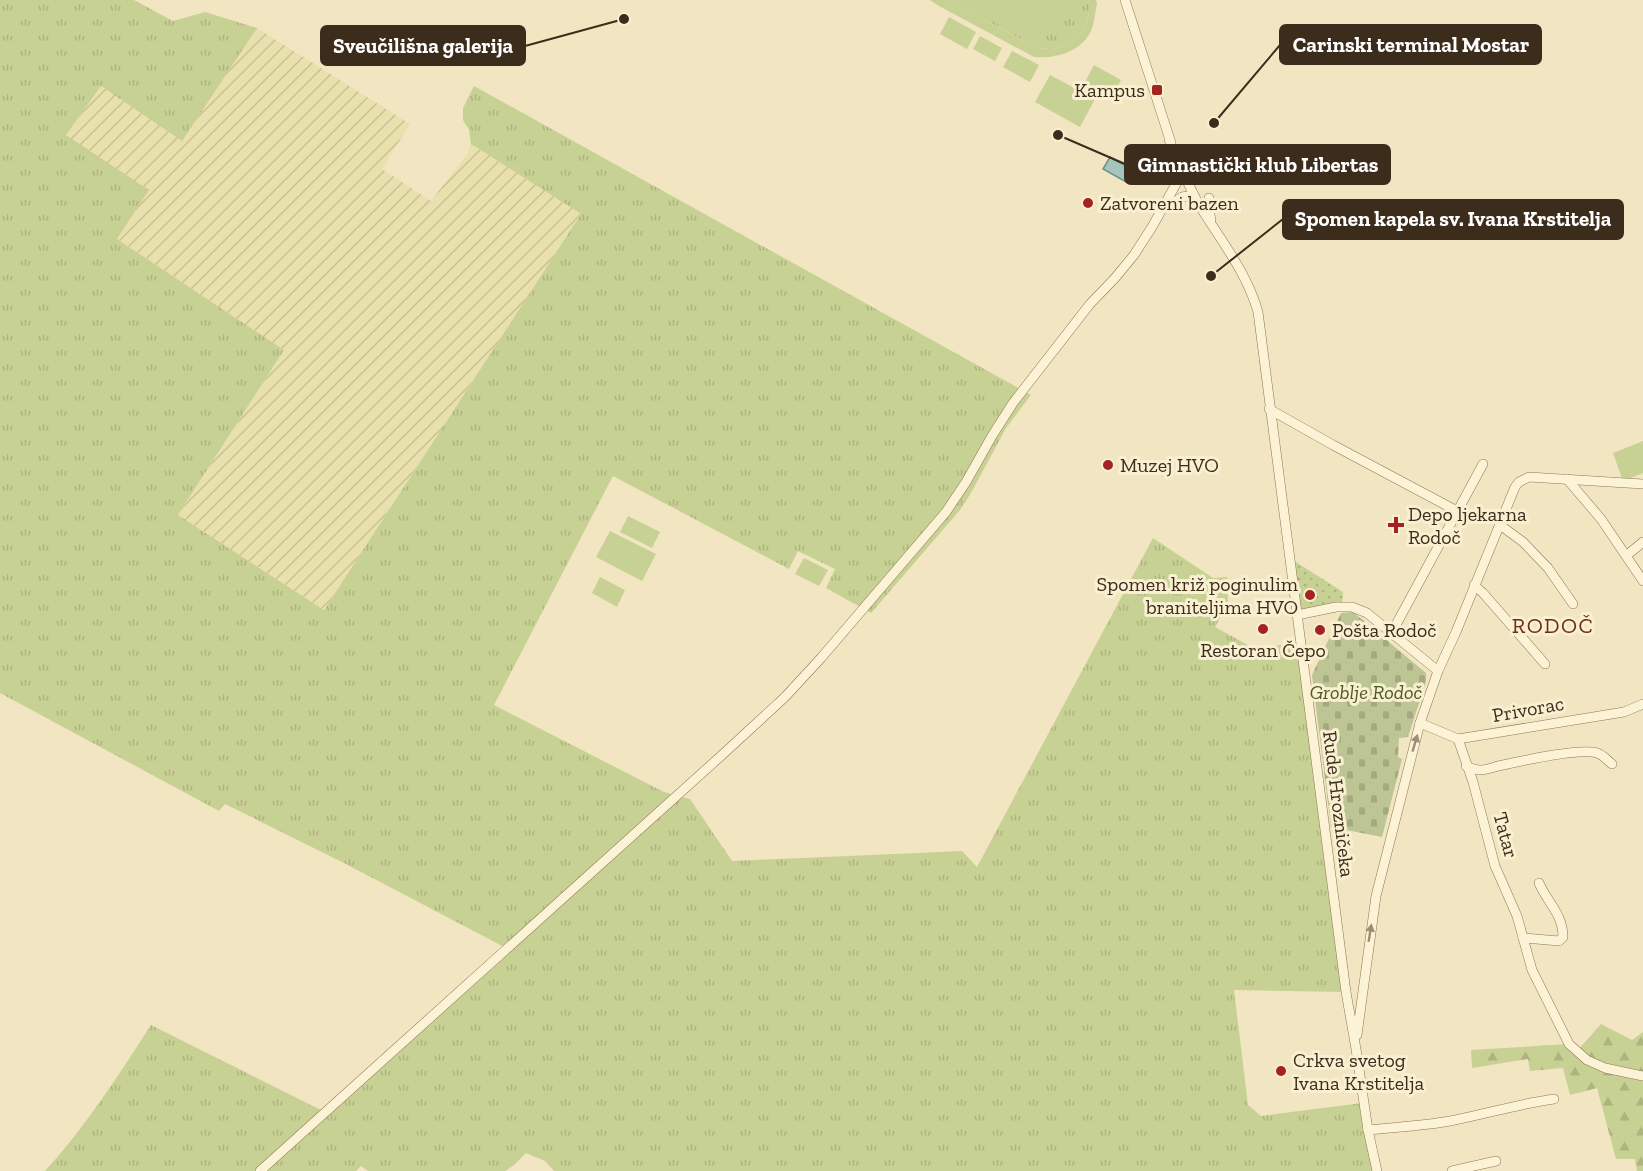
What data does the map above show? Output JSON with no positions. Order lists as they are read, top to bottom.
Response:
{
  "streets": {
    "street": ["Privorac", "Rude Hrozničeka", "Tatar"]
  },
  "crossings": [
    ["Privorac", "Tatar"]
  ],
  "districts": ["RODOČ"],
  "parks": ["Groblje Rodoč"],
  "places": {
    "other": [
      "Sveučilišna galerija",
      "Carinski terminal Mostar",
      "Gimnastički klub Libertas",
      "Zatvoreni bazen",
      "Spomen kapela sv. Ivana Krstitelja",
      "Muzej HVO",
      "Spomen križ poginulim braniteljima HVO",
      "Restoran Čepo",
      "Pošta Rodoč",
      "Crkva svetog Ivana Krstitelja"
    ],
    "transit": ["Kampus"],
    "health": ["Depo ljekarna Rodoč"]
  }
}
